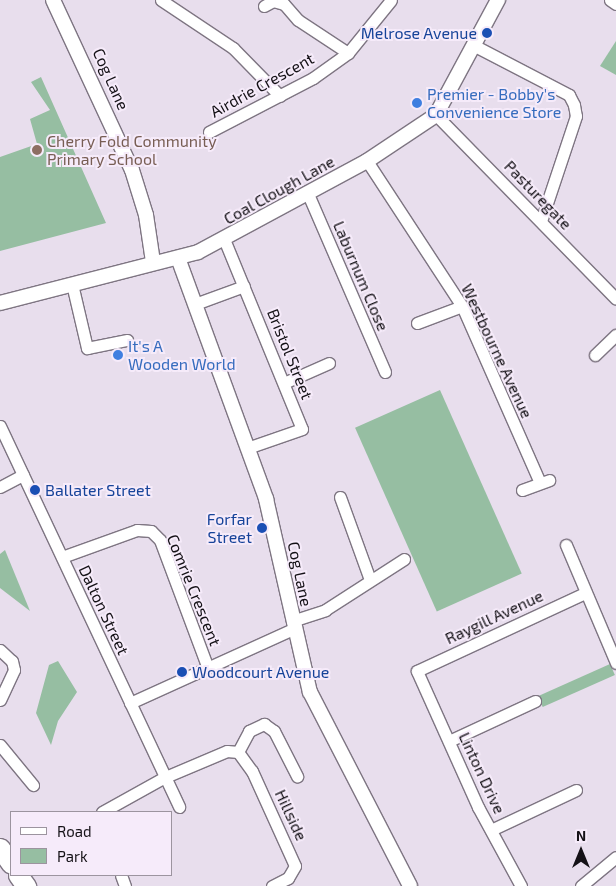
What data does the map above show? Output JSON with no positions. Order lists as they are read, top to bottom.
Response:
{
  "streets": {
    "street": [
      "Cog Lane",
      "Airdrie Crescent",
      "Coal Clough Lane",
      "Pasturegate",
      "Laburnum Close",
      "Westbourne Avenue",
      "Bristol Street",
      "Comrie Crescent",
      "Dalton Street",
      "Raygill Avenue",
      "Linton Drive",
      "Hillside"
    ]
  },
  "crossings": [
    ["Cog Lane", "Coal Clough Lane"],
    ["Cog Lane", "Bristol Street"],
    ["Coal Clough Lane", "Pasturegate"],
    ["Coal Clough Lane", "Laburnum Close"],
    ["Coal Clough Lane", "Westbourne Avenue"],
    ["Coal Clough Lane", "Bristol Street"],
    ["Comrie Crescent", "Dalton Street"],
    ["Raygill Avenue", "Linton Drive"]
  ],
  "places": [
    "Melrose Avenue",
    "Premier - Bobby's Convenience Store",
    "Cherry Fold Community Primary School",
    "It's A Wooden World",
    "Ballater Street",
    "Forfar Street",
    "Woodcourt Avenue"
  ],
  "legend": ["Road", "Park"],
  "north": "top"
}
